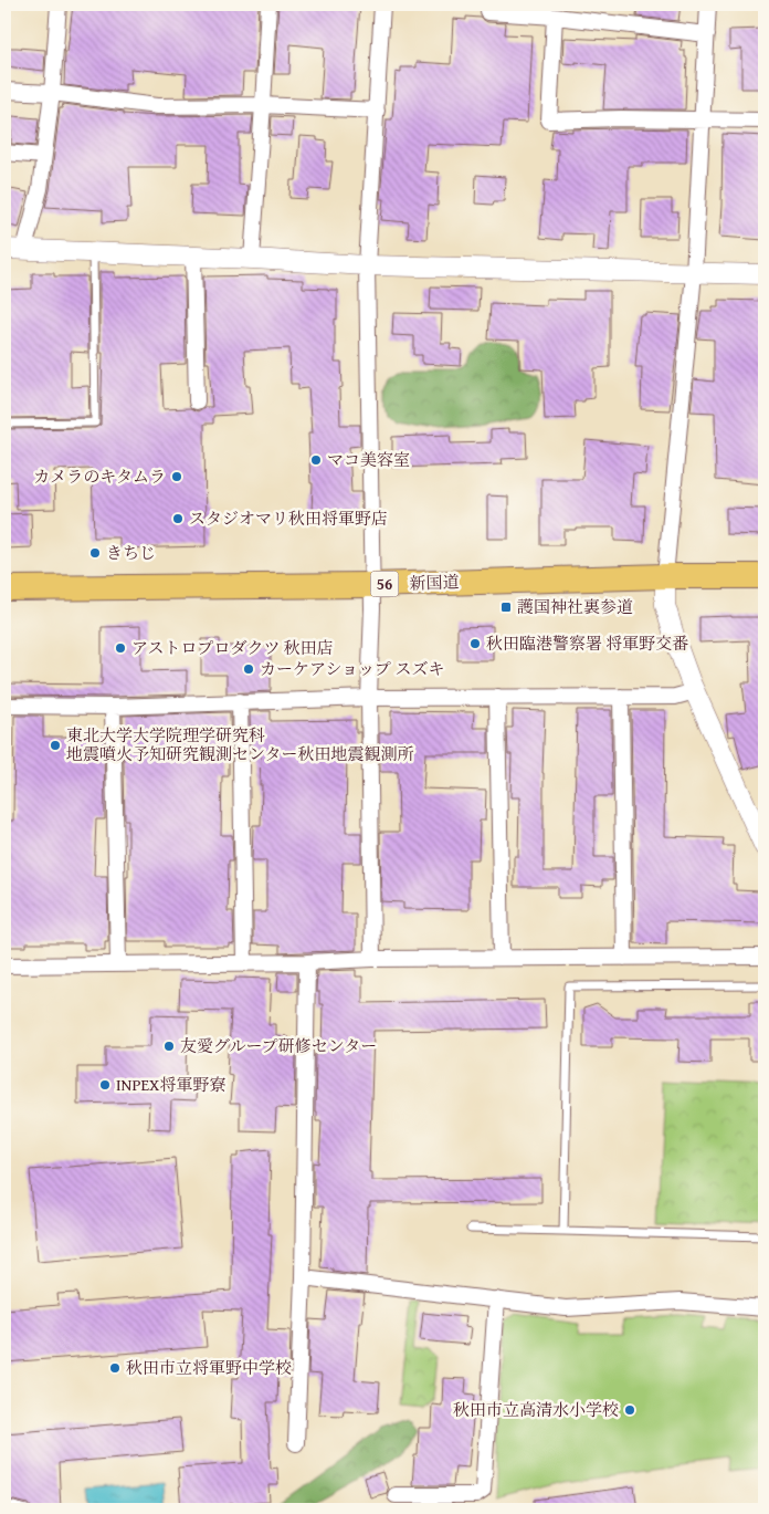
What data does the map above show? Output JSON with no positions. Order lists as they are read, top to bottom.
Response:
{
  "streets": {
    "main road": ["新国道", "56"]
  },
  "places": {
    "other": [
      "マコ美容室",
      "カメラのキタムラ",
      "スタジオマリ秋田将軍野店",
      "きちじ",
      "秋田臨港警察署 将軍野交番",
      "アストロプロダクツ 秋田店",
      "カーケアショップ スズキ",
      "東北大学大学院理学研究科 地震噴火予知研究観測センター秋田地震観測所",
      "友愛グループ研修センター",
      "INPEX将軍野寮",
      "秋田市立将軍野中学校",
      "秋田市立高清水小学校"
    ],
    "transit": ["護国神社裏参道"]
  }
}
